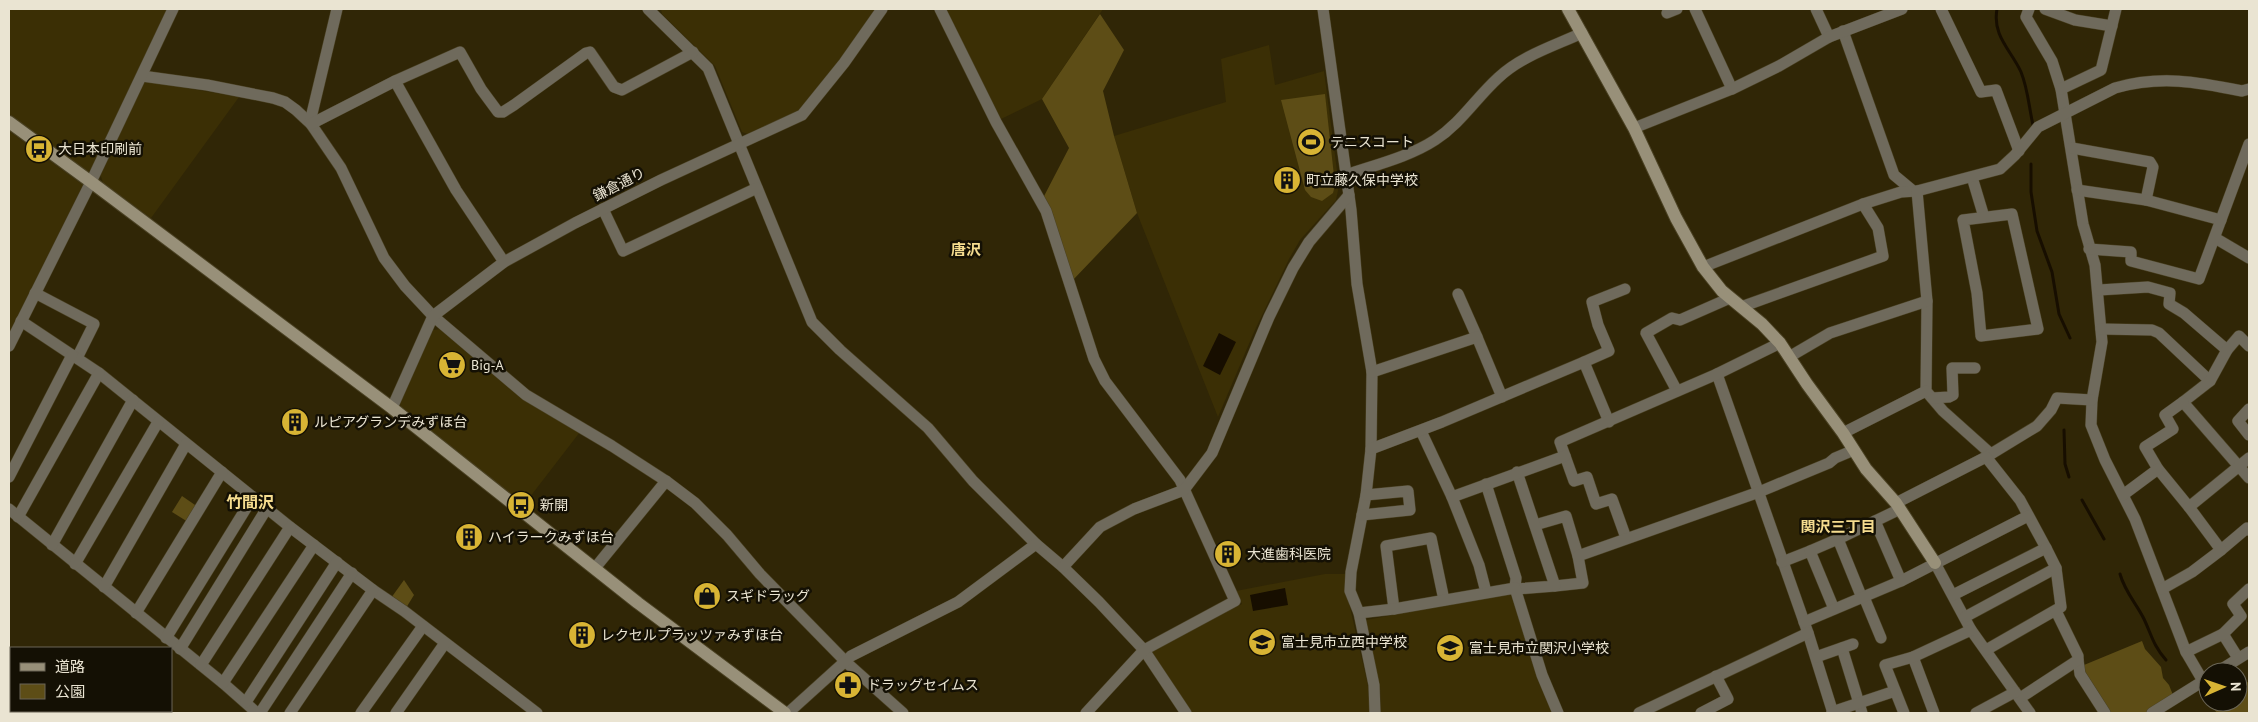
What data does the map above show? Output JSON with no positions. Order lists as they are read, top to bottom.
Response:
{
  "streets": {
    "street": ["鎌倉通り"]
  },
  "districts": ["唐沢", "竹間沢", "関沢三丁目"],
  "places": {
    "sports": ["テニスコート"],
    "bus stop": ["大日本印刷前", "新開"],
    "building": [
      "町立藤久保中学校",
      "ルピアグランデみずほ台",
      "ハイラークみずほ台",
      "大進歯科医院",
      "レクセルプラッツァみずほ台"
    ],
    "supermarket": ["Big-A"],
    "shop": ["スギドラッグ"],
    "school or university": ["富士見市立西中学校", "富士見市立関沢小学校"],
    "pharmacy": ["ドラッグセイムス"]
  },
  "legend": ["道路", "公園"],
  "north": "right"
}
